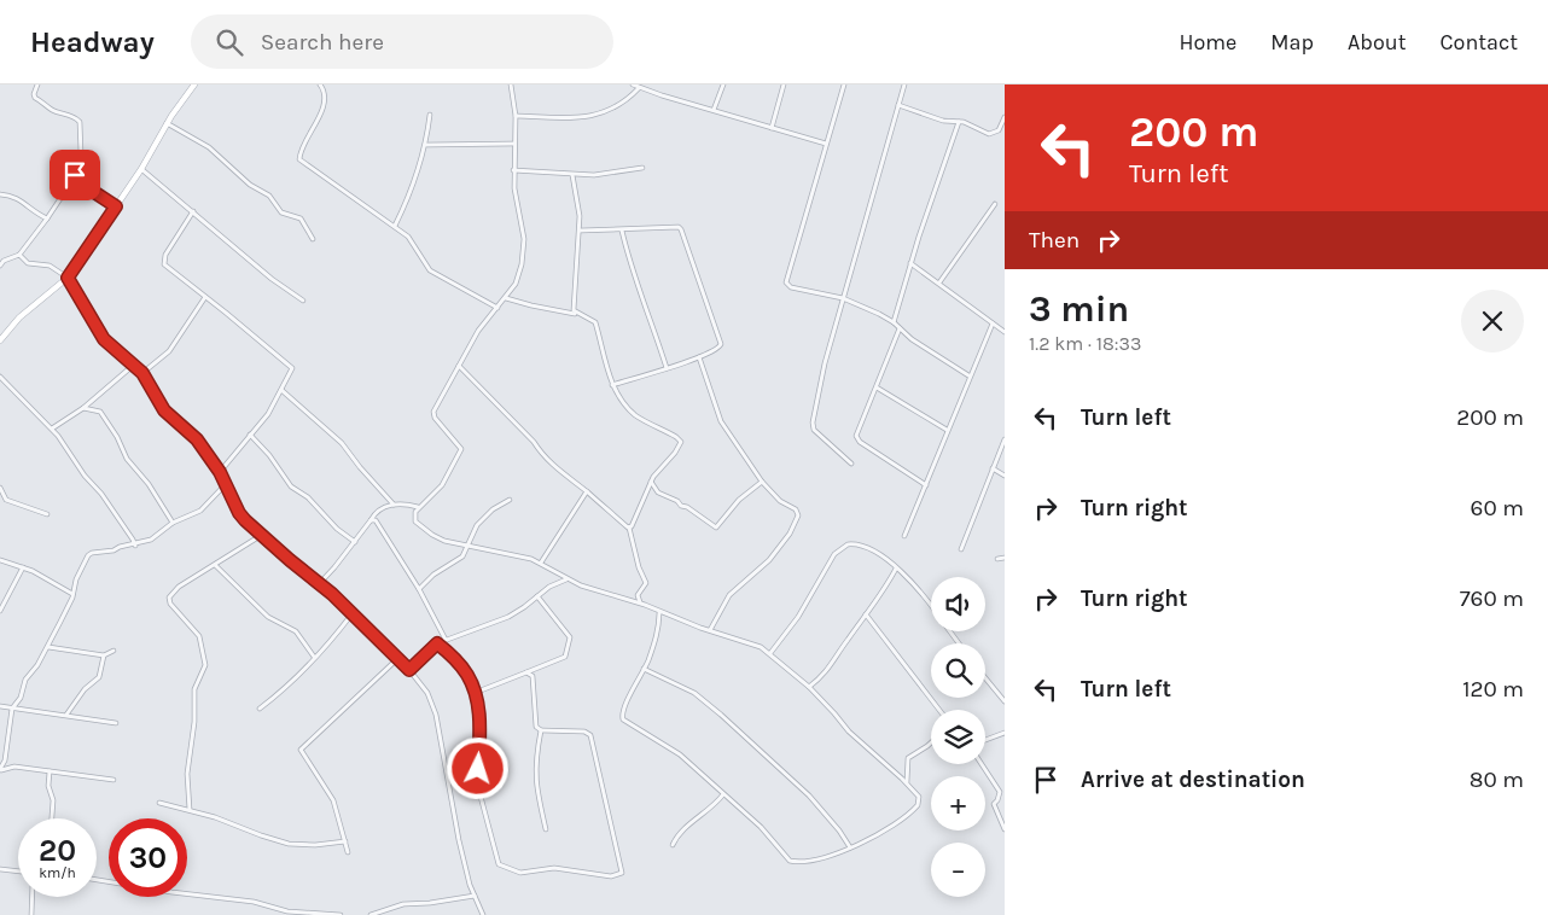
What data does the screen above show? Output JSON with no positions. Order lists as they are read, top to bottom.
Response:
{
  "page": {
    "header": "Headway",
    "search": "Search here",
    "nav": [
      "Home",
      "Map",
      "About",
      "Contact"
    ],
    "turn": ["200 m", "Turn left"],
    "then": "Then",
    "heading": ["3 min", "1.2 km · 18:33"],
    "list": [
      {
        "name": "Turn left",
        "value": "200 m"
      },
      {
        "name": "Turn right",
        "value": "60 m"
      },
      {
        "name": "Turn right",
        "value": "760 m"
      },
      {
        "name": "Turn left",
        "value": "120 m"
      },
      {
        "name": "Arrive at destination",
        "value": "80 m"
      }
    ],
    "map_buttons": ["+", "−"],
    "speed": "20 km/h",
    "limit": "30"
  }
}
